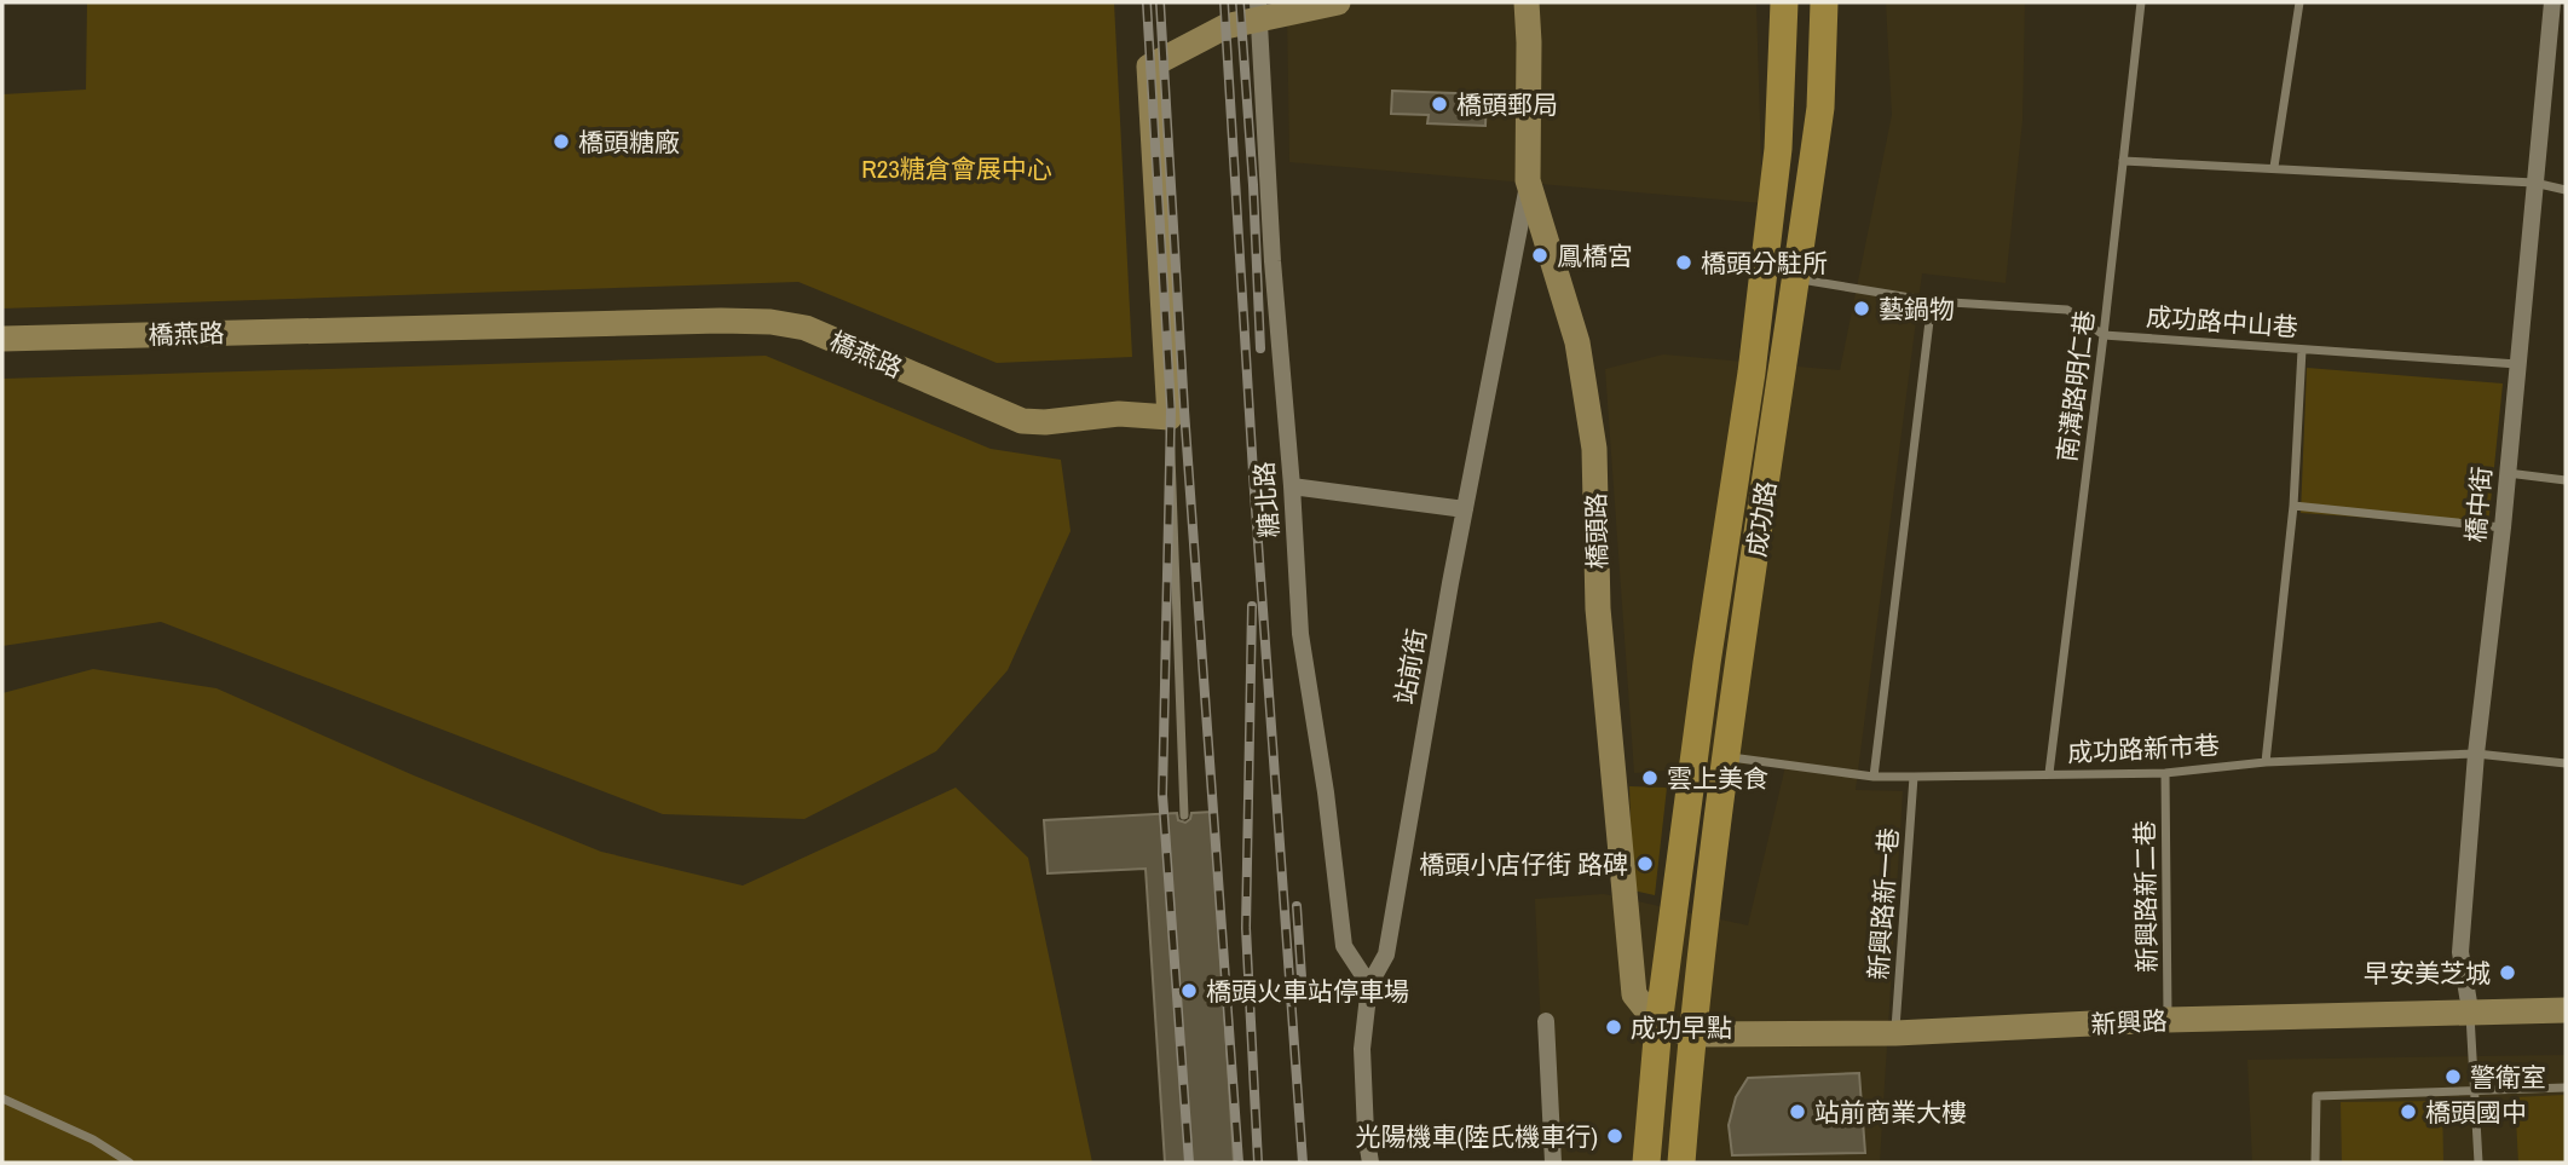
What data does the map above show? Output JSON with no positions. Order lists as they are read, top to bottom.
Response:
{
  "streets": {
    "main road": ["成功路"],
    "street": [
      "橋燕路",
      "糖北路",
      "橋中街",
      "橋頭路",
      "站前街",
      "新興路"
    ],
    "lane": [
      "成功路中山巷",
      "南溝路明仁巷",
      "成功路新市巷",
      "新興路新二巷",
      "新興路新一巷"
    ]
  },
  "crossings": [
    ["成功路中山巷", "南溝路明仁巷"],
    ["成功路中山巷", "橋中街"],
    ["南溝路明仁巷", "成功路新市巷"],
    ["糖北路", "站前街"],
    ["橋中街", "成功路新市巷"],
    ["橋中街", "新興路"],
    ["成功路", "橋頭路"],
    ["成功路", "成功路新市巷"],
    ["成功路", "新興路"],
    ["橋頭路", "站前街"],
    ["成功路新市巷", "新興路新二巷"],
    ["成功路新市巷", "新興路新一巷"],
    ["新興路新二巷", "新興路"],
    ["新興路新一巷", "新興路"]
  ],
  "parks": ["R23糖倉會展中心"],
  "places": [
    "橋頭郵局",
    "橋頭糖廠",
    "鳳橋宮",
    "橋頭分駐所",
    "藝鍋物",
    "雲上美食",
    "橋頭小店仔街 路碑",
    "早安美芝城",
    "橋頭火車站停車場",
    "成功早點",
    "警衛室",
    "站前商業大樓",
    "橋頭國中",
    "光陽機車(陸氏機車行)"
  ]
}
